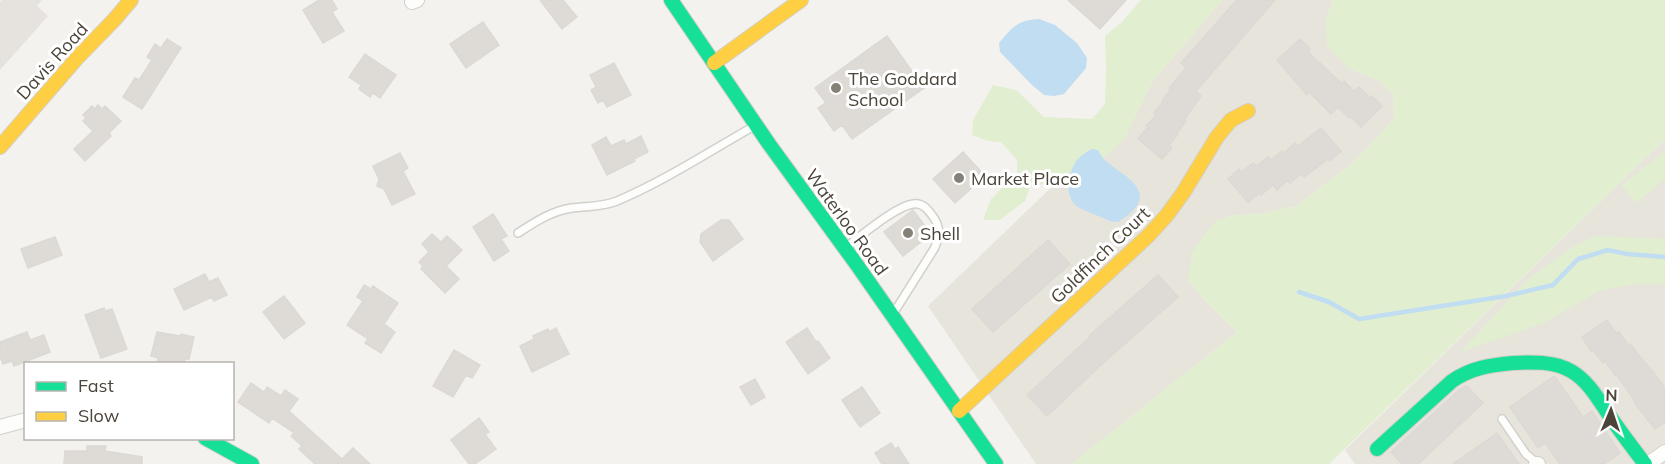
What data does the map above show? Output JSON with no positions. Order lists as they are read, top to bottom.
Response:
{
  "streets": {
    "street": ["Davis Road", "Waterloo Road", "Goldfinch Court"]
  },
  "crossings": [
    ["Waterloo Road", "Goldfinch Court"]
  ],
  "places": ["The Goddard School", "Market Place", "Shell"],
  "legend": ["Fast", "Slow"],
  "north": "top"
}
